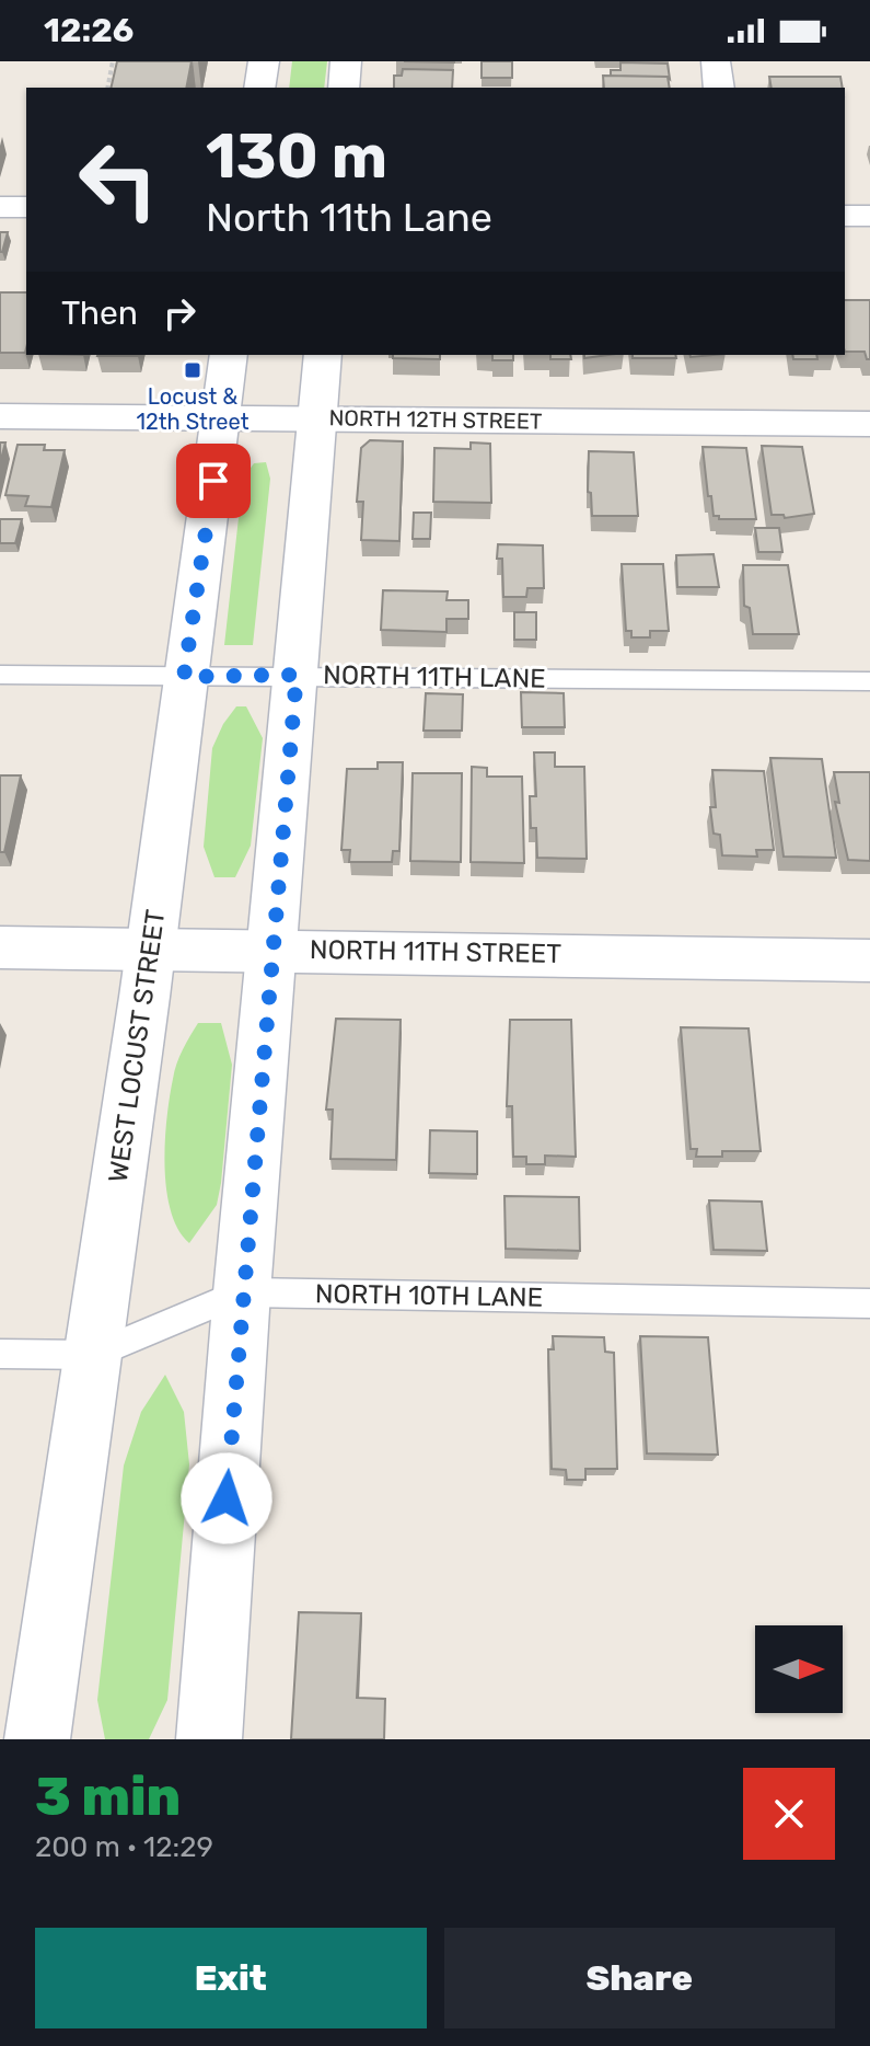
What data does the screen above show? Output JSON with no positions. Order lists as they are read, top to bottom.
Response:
{
  "streets": {
    "main road": ["WEST LOCUST STREET"],
    "street": ["NORTH 12TH STREET", "NORTH 11TH STREET"],
    "lane": ["NORTH 11TH LANE", "NORTH 10TH LANE"]
  },
  "crossings": [
    ["NORTH 12TH STREET", "WEST LOCUST STREET"],
    ["NORTH 11TH LANE", "WEST LOCUST STREET"],
    ["NORTH 11TH STREET", "WEST LOCUST STREET"],
    ["WEST LOCUST STREET", "NORTH 10TH LANE"]
  ],
  "places": {
    "transit": ["Locust & 12th Street"]
  },
  "north": "right",
  "page": {
    "status": "12:26",
    "turn": ["130 m", "North 11th Lane"],
    "then": "Then",
    "heading": ["3 min", "200 m · 12:29"],
    "buttons": ["Exit", "Share"]
  }
}
